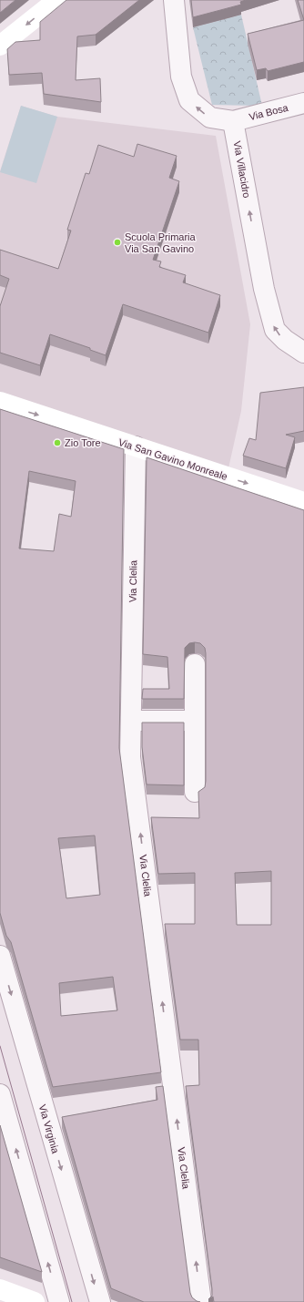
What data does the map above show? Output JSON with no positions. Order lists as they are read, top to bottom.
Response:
{
  "streets": {
    "street": [
      "Via Bosa",
      "Via Villacidro",
      "Via San Gavino Monreale",
      "Via Clelia",
      "Via Virginia"
    ]
  },
  "crossings": [
    ["Via Bosa", "Via Villacidro"],
    ["Via San Gavino Monreale", "Via Clelia"]
  ],
  "one_way": ["Via Villacidro", "Via San Gavino Monreale"],
  "places": ["Scuola Primaria Via San Gavino", "Zio Tore"]
}
